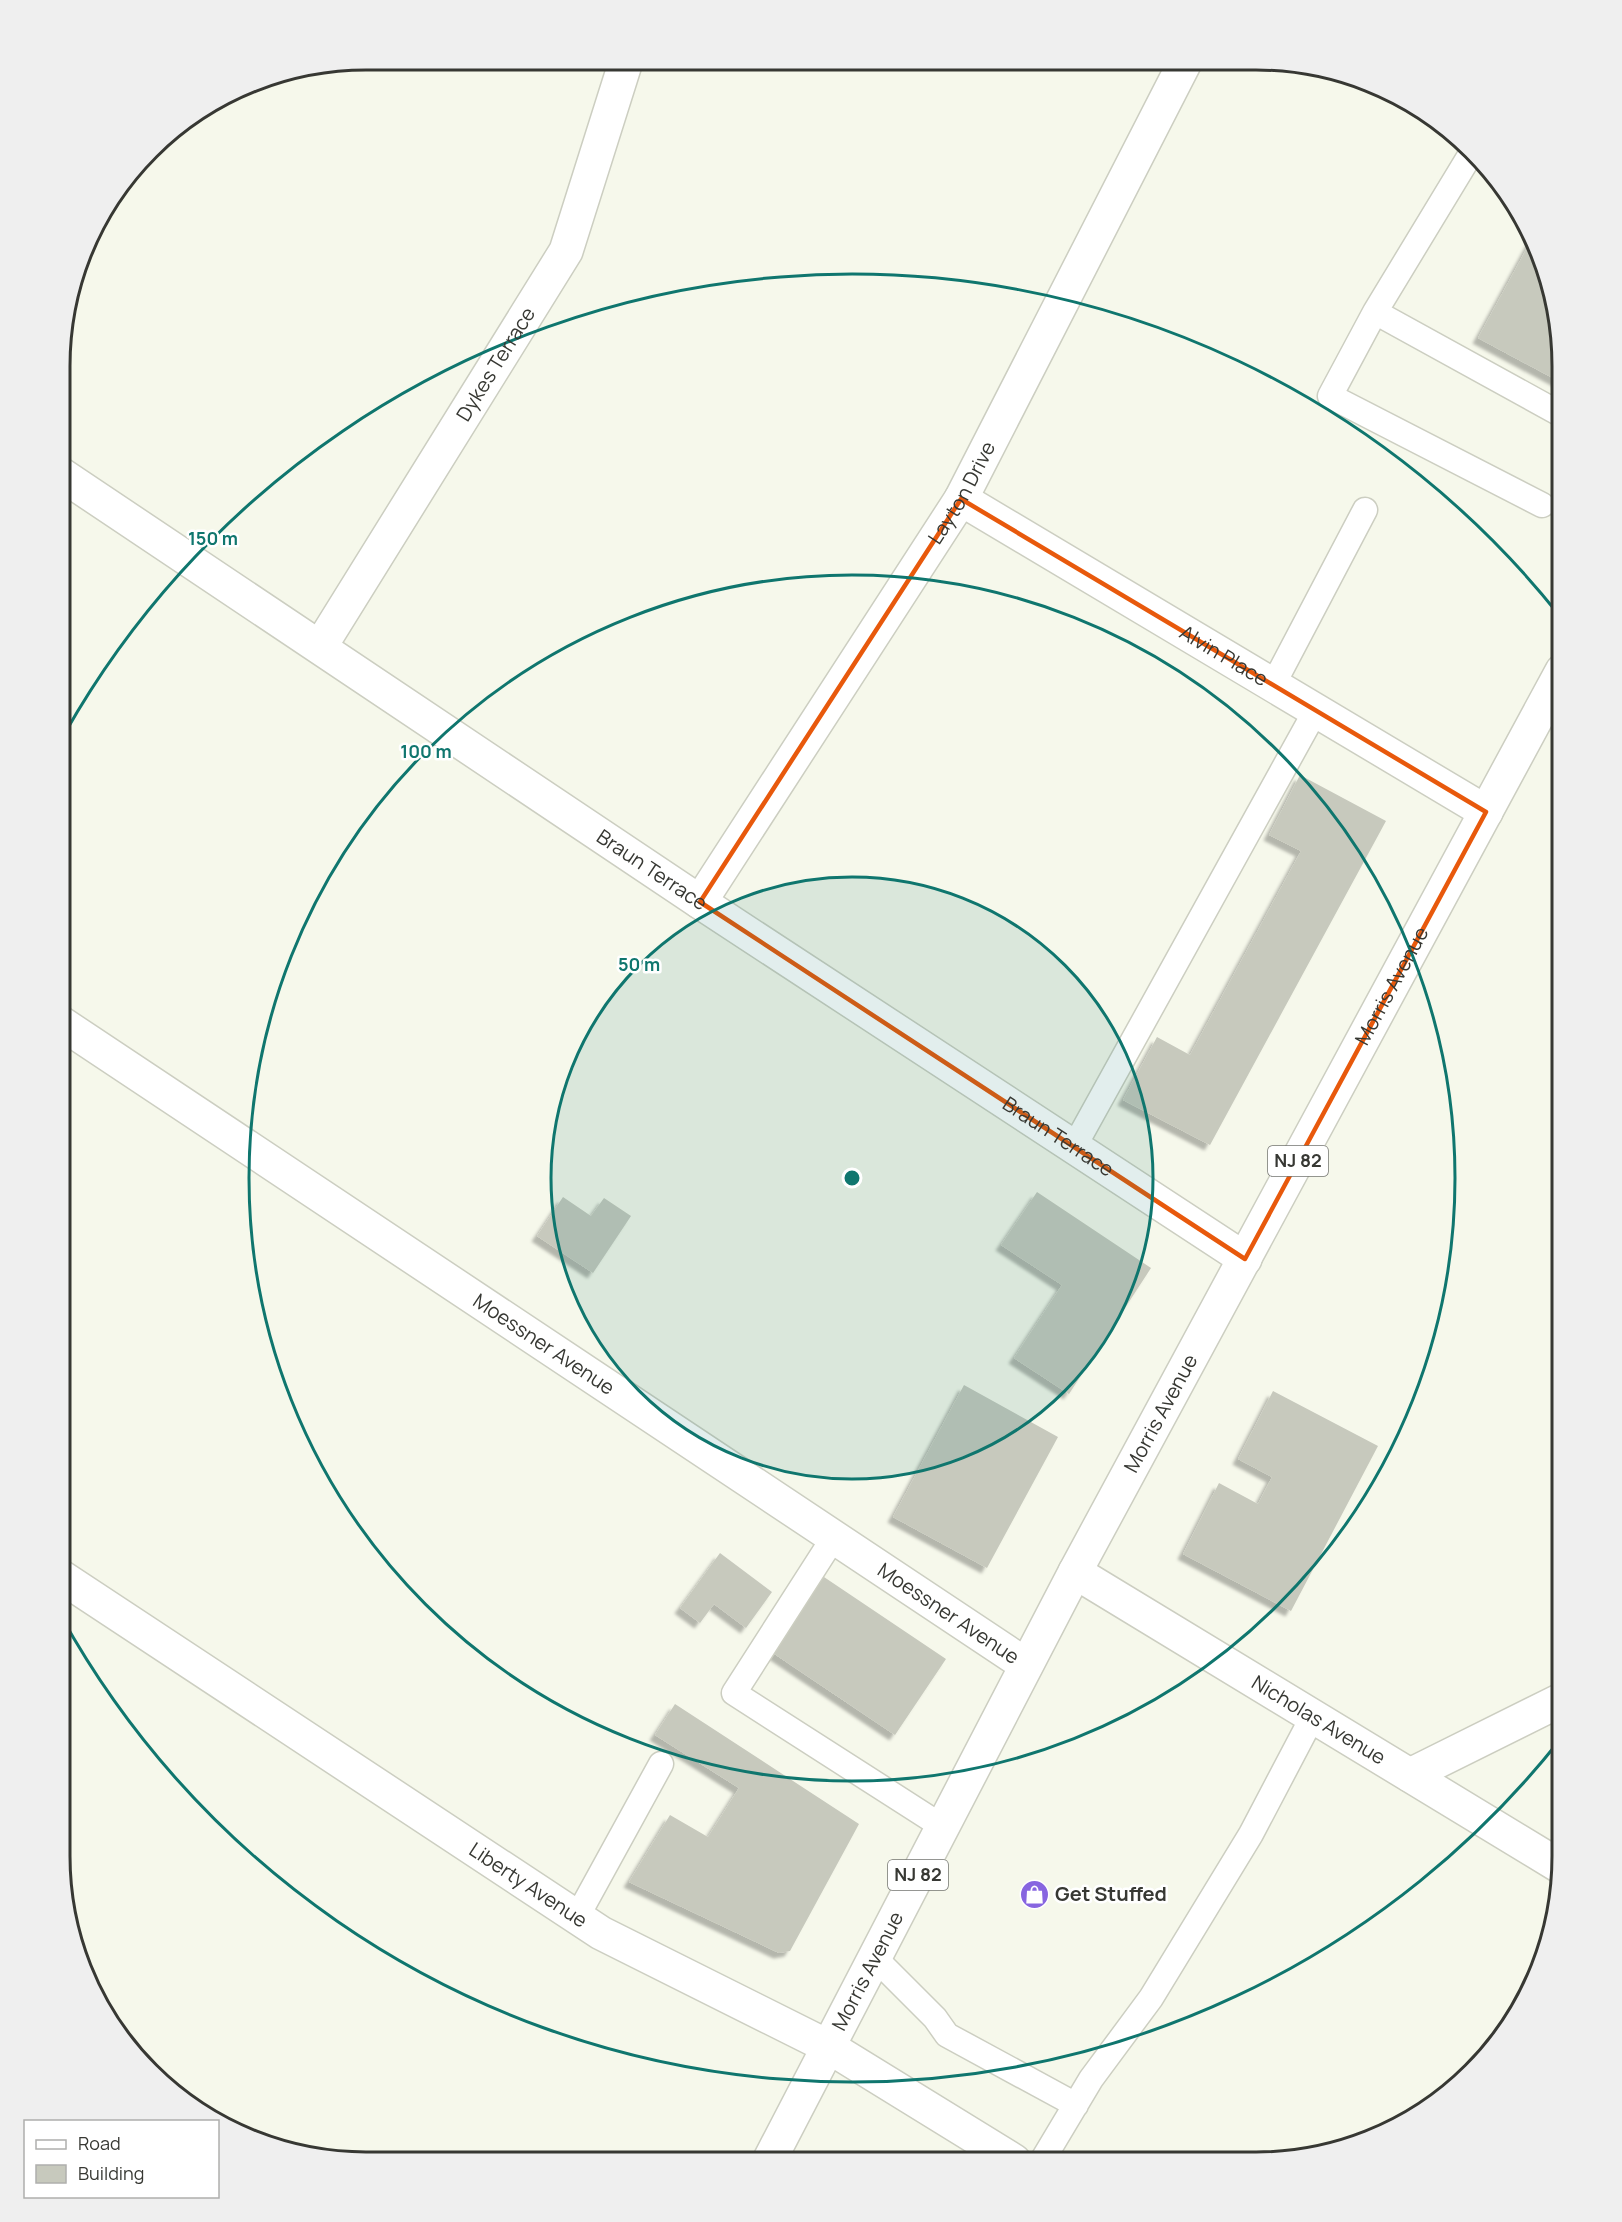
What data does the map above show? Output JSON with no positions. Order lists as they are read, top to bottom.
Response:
{
  "streets": {
    "street": [
      "Dykes Terrace",
      "Layton Drive",
      "Alvin Place",
      "Braun Terrace",
      "Morris Avenue",
      "NJ 82",
      "Moessner Avenue",
      "Nicholas Avenue",
      "Liberty Avenue"
    ]
  },
  "crossings": [
    ["Dykes Terrace", "Braun Terrace"],
    ["Layton Drive", "Alvin Place"],
    ["Layton Drive", "Braun Terrace"],
    ["Alvin Place", "Morris Avenue"],
    ["Braun Terrace", "Morris Avenue"],
    ["Morris Avenue", "Moessner Avenue"],
    ["Morris Avenue", "Nicholas Avenue"],
    ["Morris Avenue", "Liberty Avenue"]
  ],
  "places": {
    "shop": ["Get Stuffed"]
  },
  "legend": ["Road", "Building"],
  "rings": ["150 m", "100 m", "50 m"]
}
